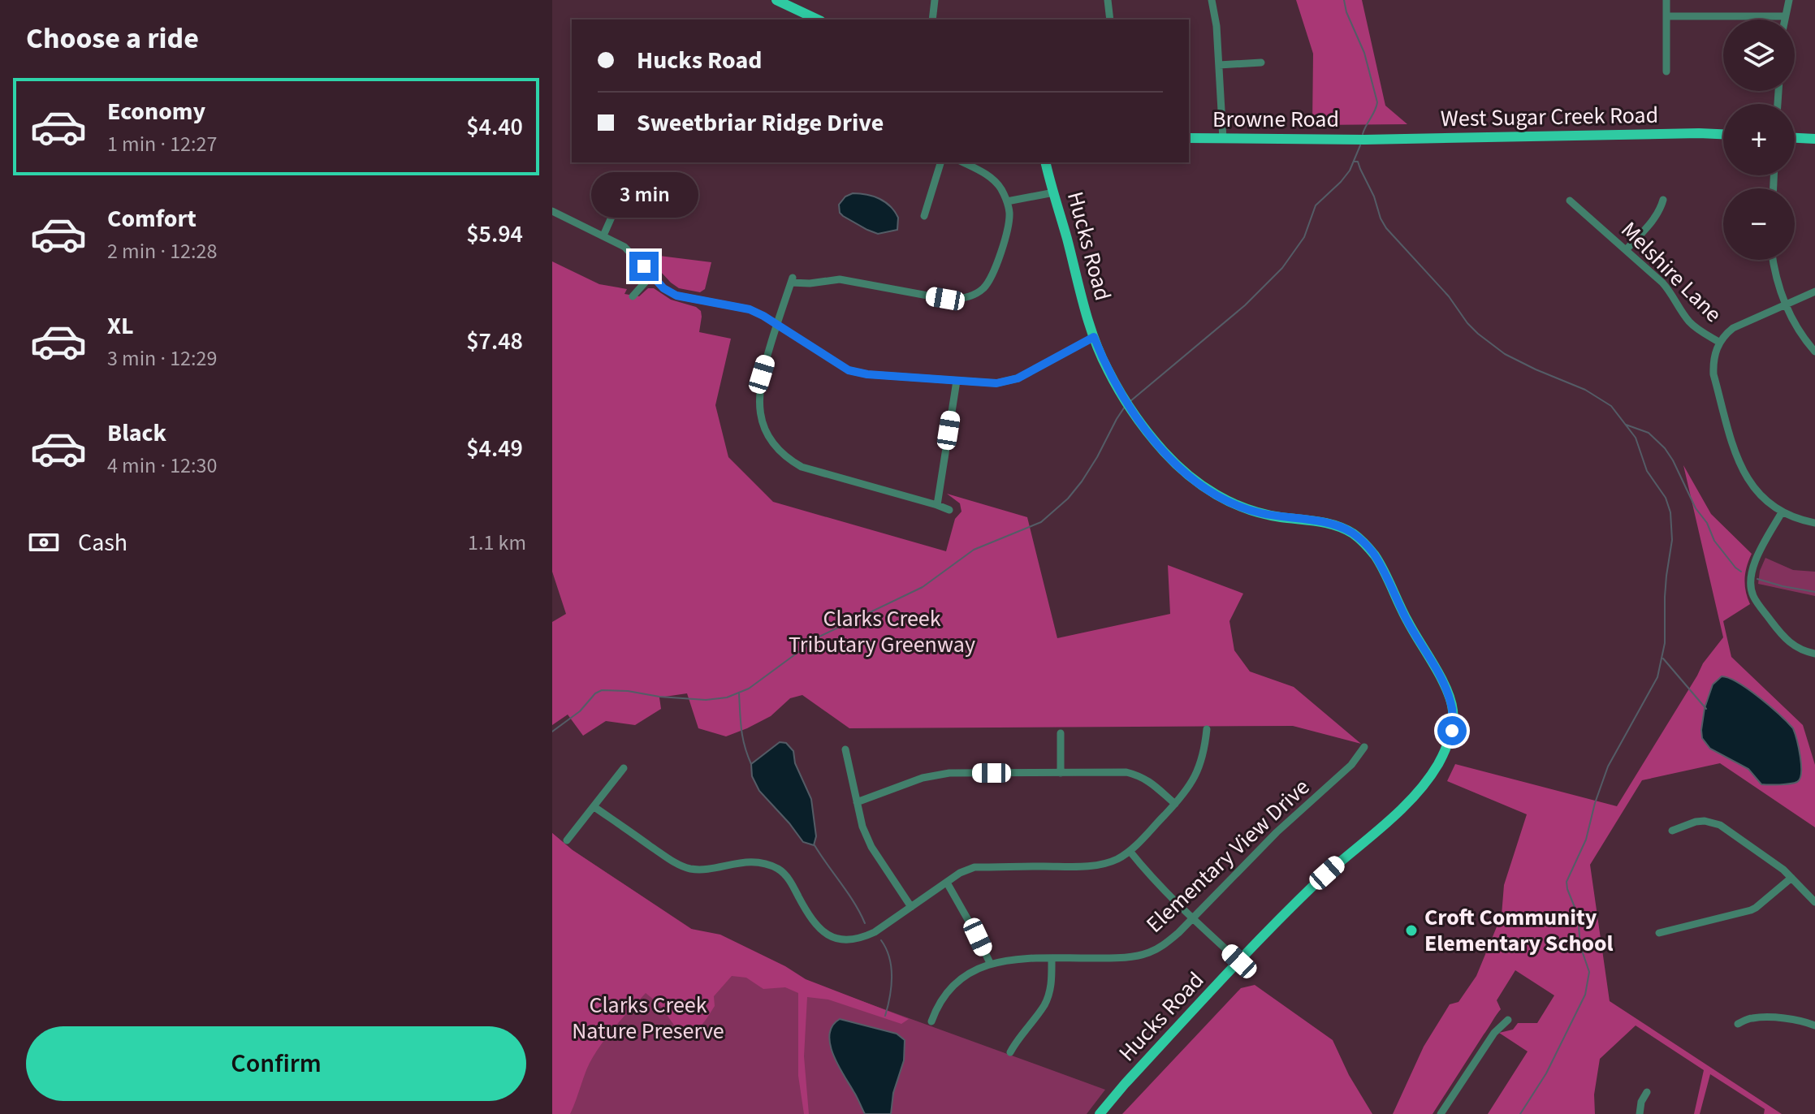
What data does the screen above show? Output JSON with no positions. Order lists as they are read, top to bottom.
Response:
{
  "streets": {
    "main road": ["West Sugar Creek Road", "Browne Road", "Hucks Road"],
    "street": ["Melshire Lane", "Elementary View Drive"]
  },
  "crossings": [
    ["West Sugar Creek Road", "Browne Road"]
  ],
  "parks": ["Clarks Creek Tributary Greenway", "Clarks Creek Nature Preserve"],
  "places": ["Croft Community Elementary School"],
  "page": {
    "heading": "Choose a ride",
    "map_buttons": ["+", "−"],
    "banner": ["Hucks Road", "Sweetbriar Ridge Drive"],
    "list": [
      {
        "name": "Economy",
        "note": "1 min · 12:27",
        "value": "$4.40"
      },
      {
        "name": "Comfort",
        "note": "2 min · 12:28",
        "value": "$5.94"
      },
      {
        "name": "XL",
        "note": "3 min · 12:29",
        "value": "$7.48"
      },
      {
        "name": "Black",
        "note": "4 min · 12:30",
        "value": "$4.49"
      }
    ],
    "bubble": "3 min",
    "pay": ["Cash", "1.1 km"],
    "buttons": "Confirm"
  }
}
